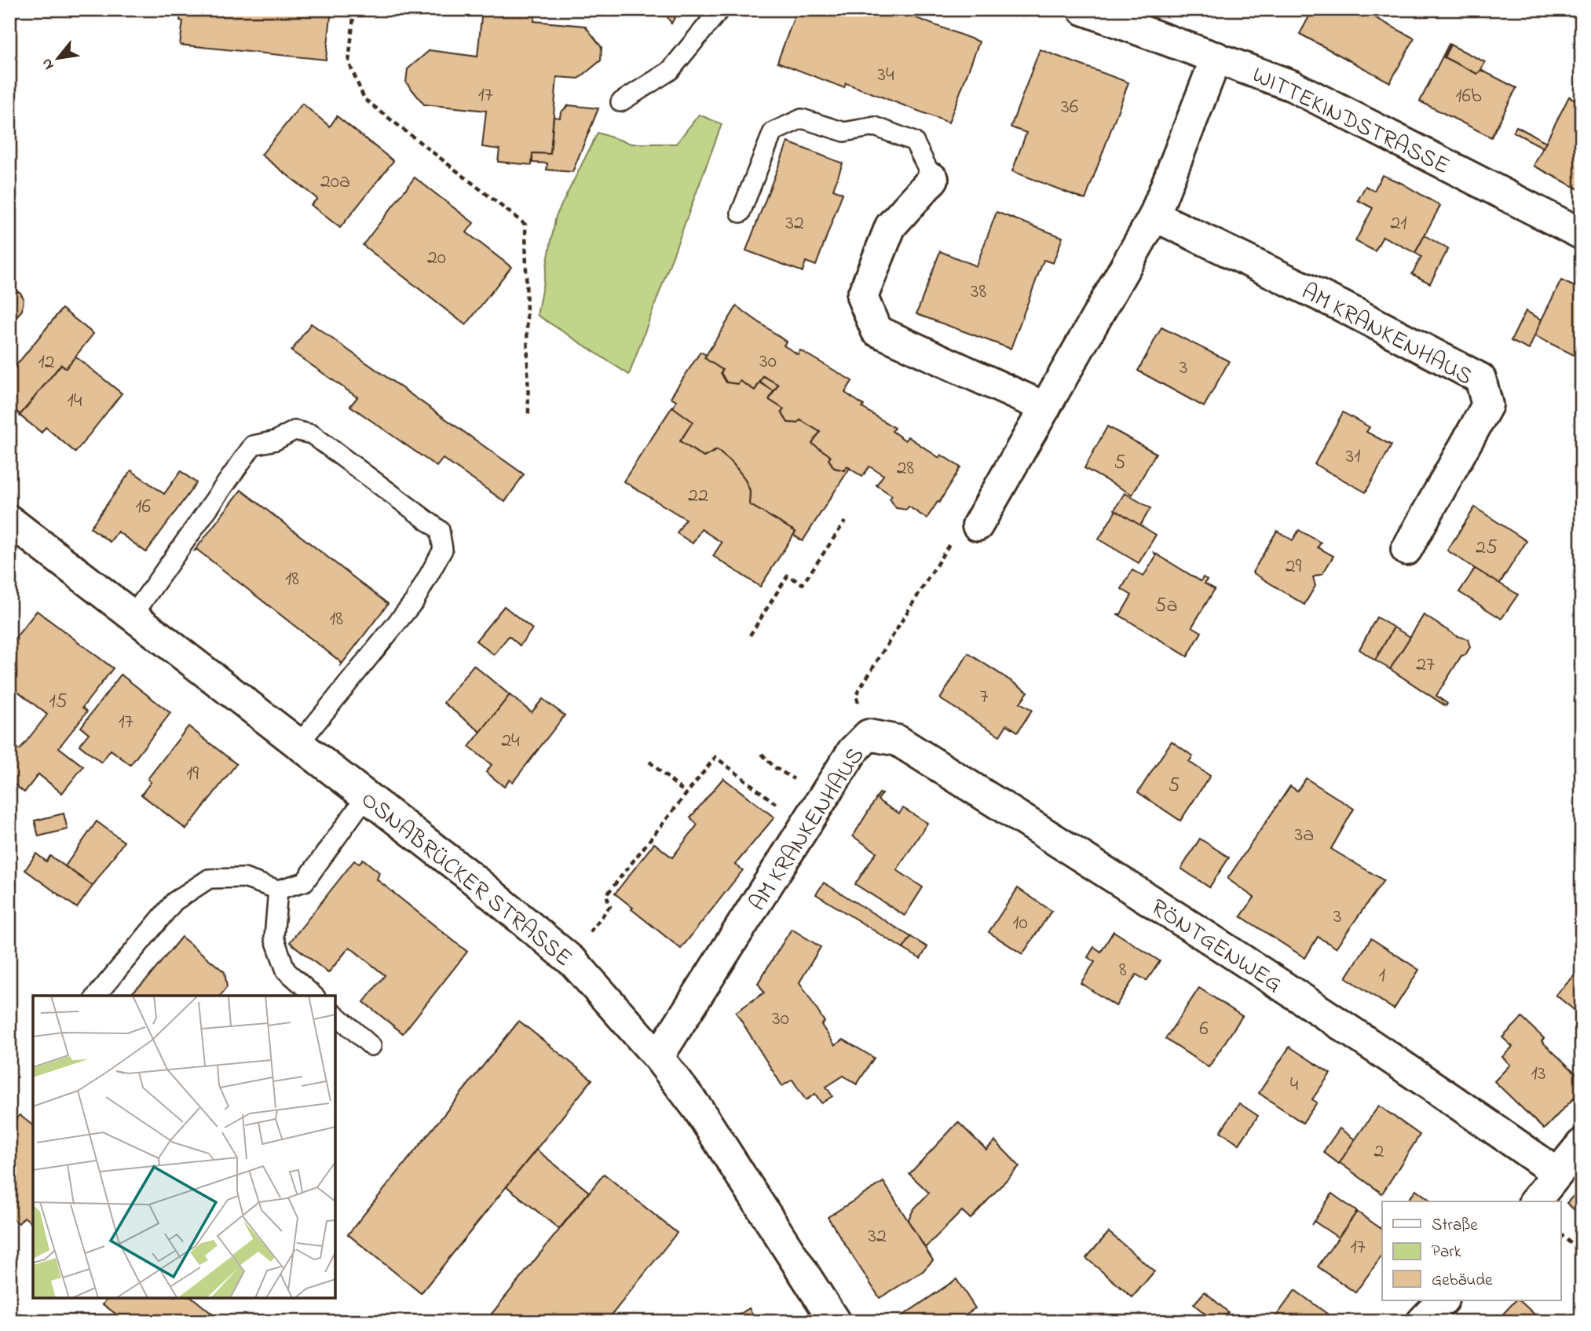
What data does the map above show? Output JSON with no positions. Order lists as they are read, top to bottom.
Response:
{
  "streets": {
    "street": [
      "WITTEKINDSTRASSE",
      "AM KRANKENHAUS",
      "OSNABRÜCKER STRASSE",
      "RÖNTGENWEG"
    ]
  },
  "crossings": [
    ["AM KRANKENHAUS", "OSNABRÜCKER STRASSE"],
    ["AM KRANKENHAUS", "RÖNTGENWEG"]
  ],
  "house_numbers": [
    "34",
    "17",
    "16b",
    "36",
    "20a",
    "32",
    "21",
    "20",
    "38",
    "30",
    "12",
    "3",
    "14",
    "31",
    "5",
    "28",
    "22",
    "16",
    "25",
    "29",
    "18",
    "5a",
    "18",
    "27",
    "7",
    "15",
    "17",
    "24",
    "19",
    "5",
    "3a",
    "3",
    "10",
    "8",
    "1",
    "30",
    "6",
    "13",
    "4",
    "2",
    "32",
    "17"
  ],
  "legend": ["Straße", "Park", "Gebäude"],
  "north": "bottom left"
}
